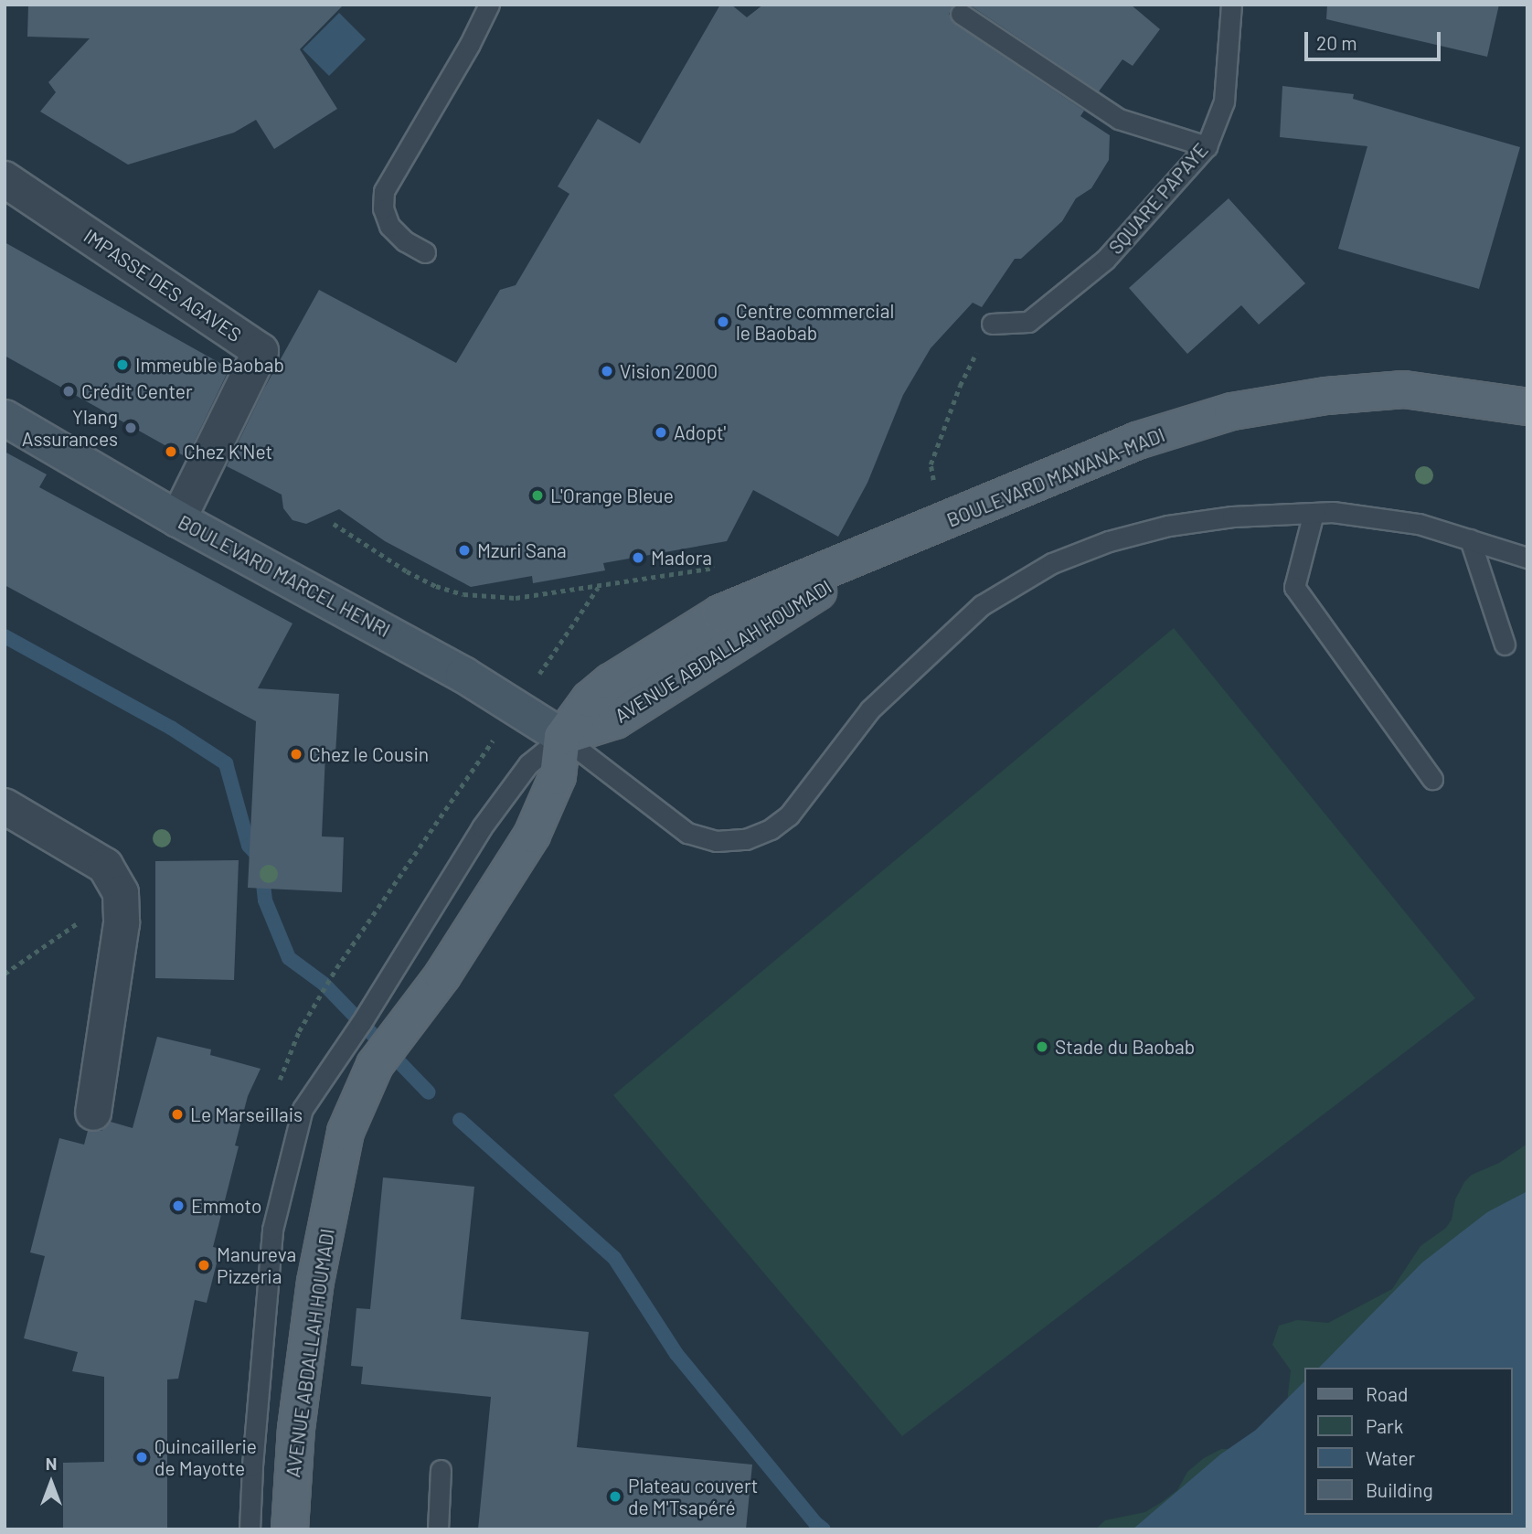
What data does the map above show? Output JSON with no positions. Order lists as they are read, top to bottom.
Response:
{
  "streets": {
    "main road": ["BOULEVARD MAWANA-MADI", "BOULEVARD MARCEL HENRI", "AVENUE ABDALLAH HOUMADI"],
    "street": ["IMPASSE DES AGAVES"],
    "lane": ["SQUARE PAPAYE"]
  },
  "crossings": [
    ["IMPASSE DES AGAVES", "BOULEVARD MARCEL HENRI"],
    ["BOULEVARD MAWANA-MADI", "BOULEVARD MARCEL HENRI"],
    ["BOULEVARD MAWANA-MADI", "AVENUE ABDALLAH HOUMADI"],
    ["BOULEVARD MARCEL HENRI", "AVENUE ABDALLAH HOUMADI"]
  ],
  "places": [
    "Centre commercial le Baobab",
    "Immeuble Baobab",
    "Vision 2000",
    "Crédit Center",
    "Ylang Assurances",
    "Adopt'",
    "Chez K'Net",
    "L'Orange Bleue",
    "Mzuri Sana",
    "Madora",
    "Chez le Cousin",
    "Stade du Baobab",
    "Le Marseillais",
    "Emmoto",
    "Manureva Pizzeria",
    "Quincaillerie de Mayotte",
    "Plateau couvert de M'Tsapéré"
  ],
  "legend": [
    "Road",
    "Park",
    "Water",
    "Building"
  ],
  "scale_bar": "20 m",
  "north": "top"
}
